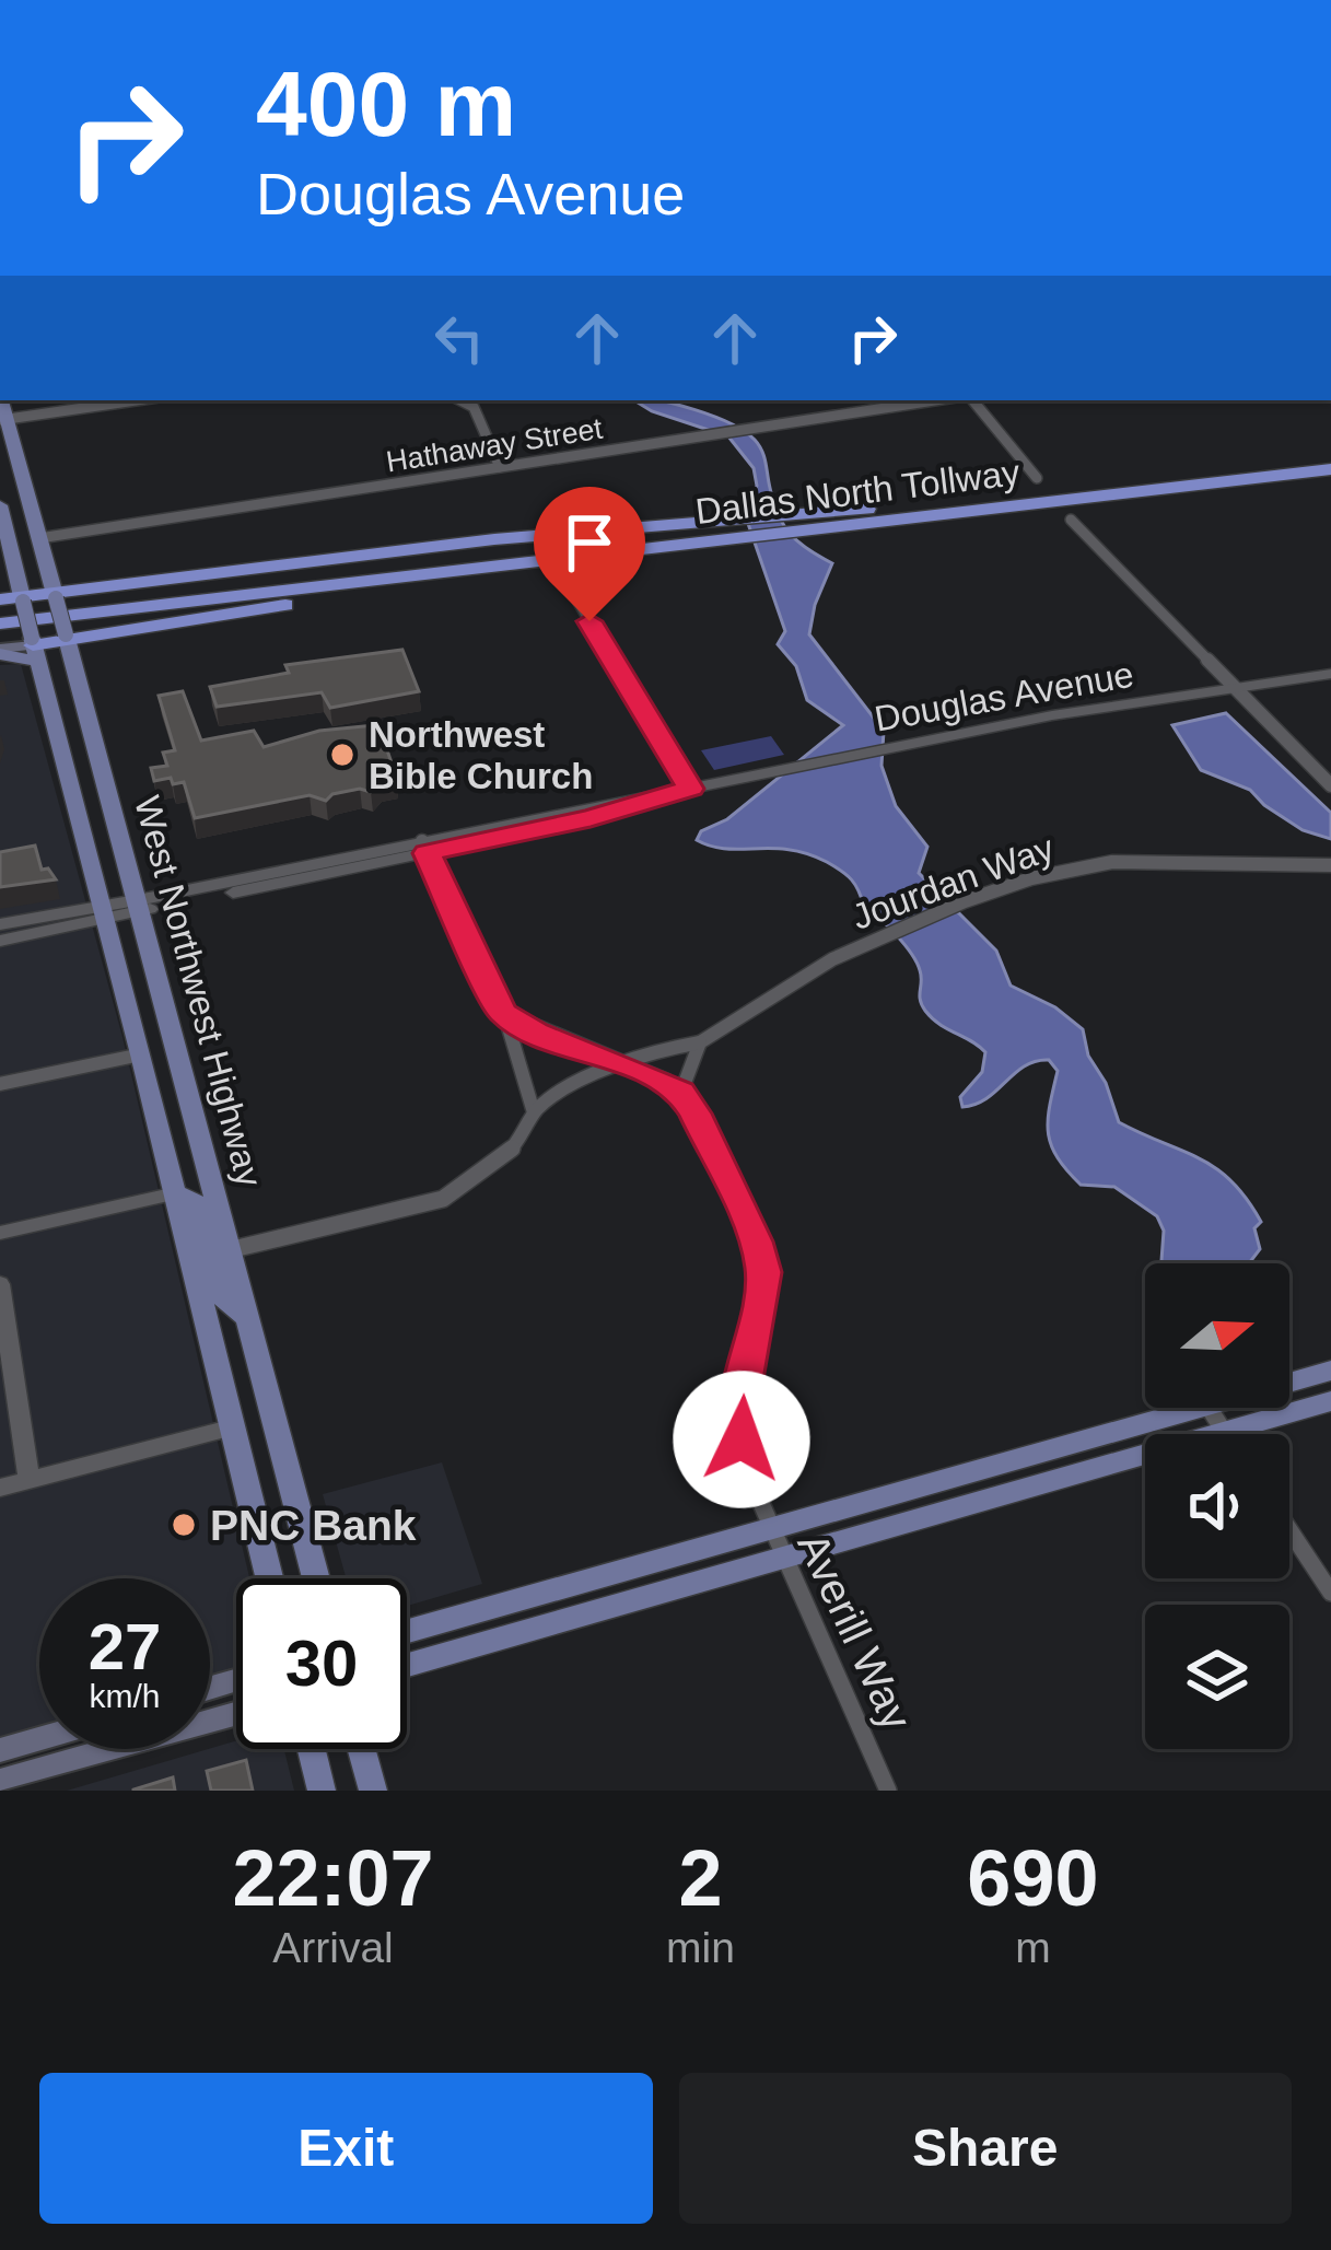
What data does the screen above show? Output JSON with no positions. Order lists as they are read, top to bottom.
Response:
{
  "streets": {
    "highway": ["Dallas North Tollway"],
    "main road": ["West Northwest Highway"],
    "street": [
      "Hathaway Street",
      "Douglas Avenue",
      "Jourdan Way",
      "Averill Way"
    ]
  },
  "crossings": [
    ["Hathaway Street", "West Northwest Highway"],
    ["Douglas Avenue", "West Northwest Highway"],
    ["Jourdan Way", "West Northwest Highway"]
  ],
  "places": ["Northwest Bible Church", "PNC Bank"],
  "north": "right",
  "page": {
    "turn": ["400 m", "Douglas Avenue"],
    "speed": "27 km/h",
    "limit": "30",
    "eta": [
      "22:07",
      "Arrival",
      "2",
      "min",
      "690",
      "m"
    ],
    "buttons": ["Exit", "Share"]
  }
}
